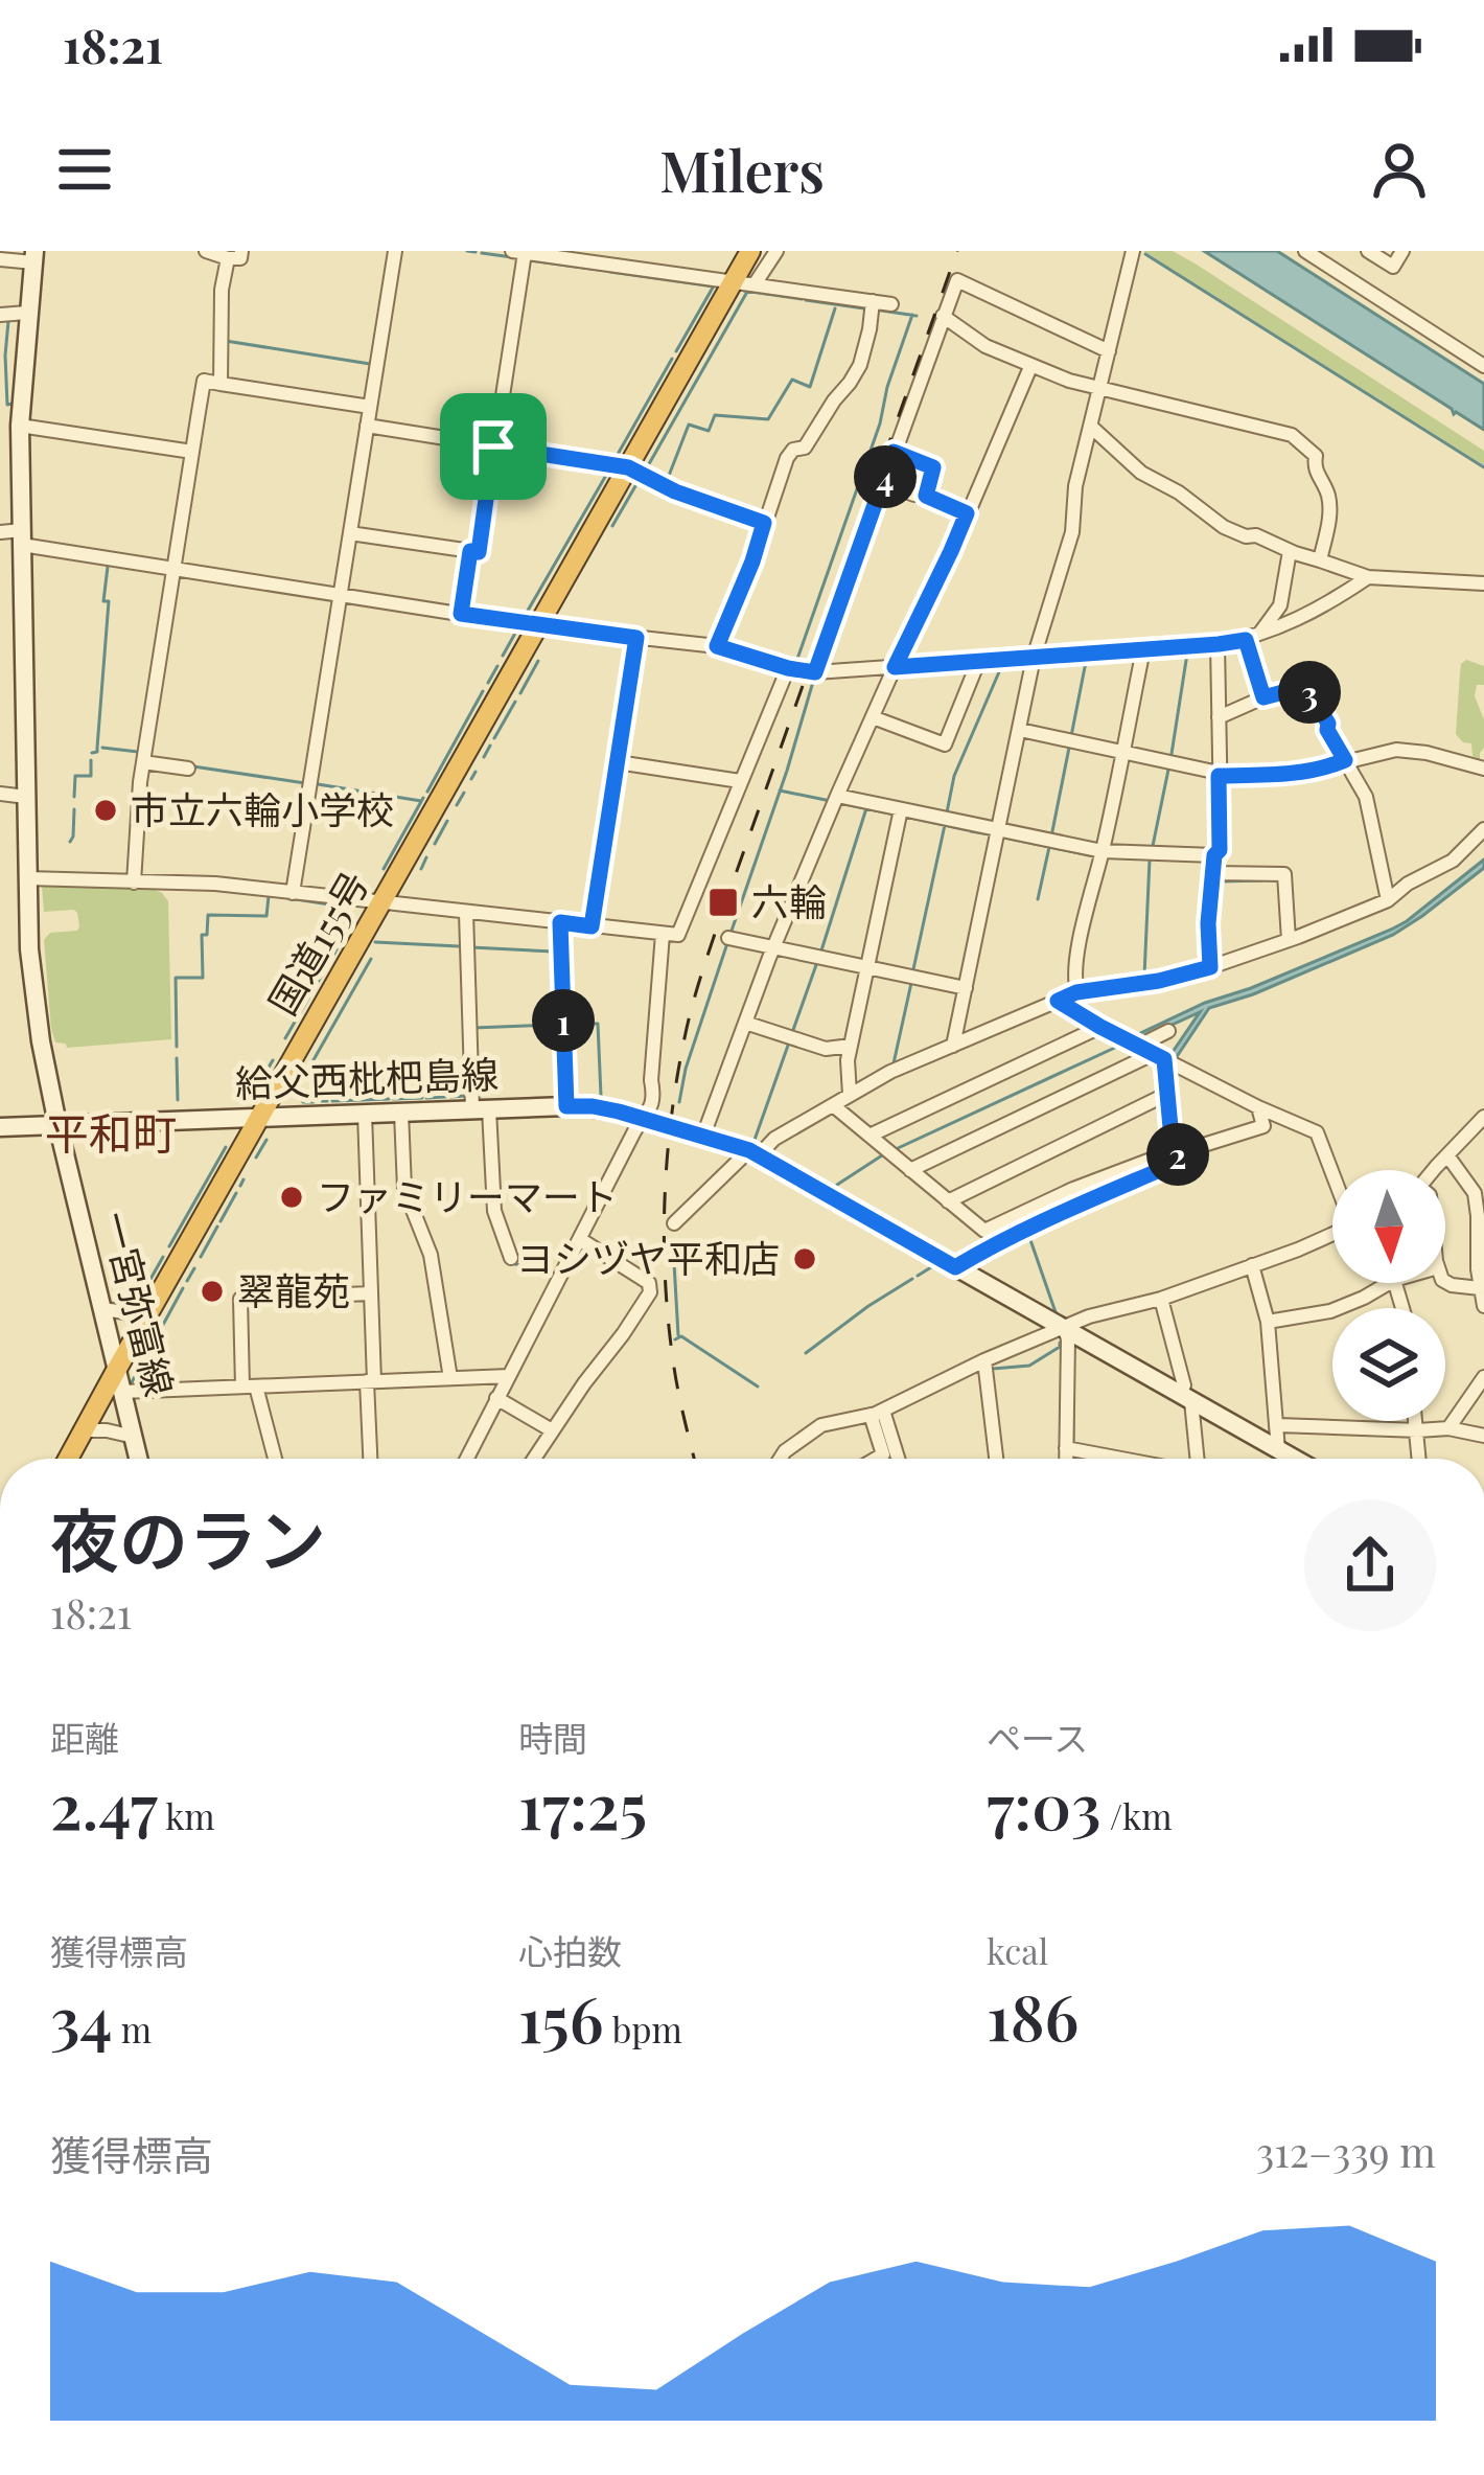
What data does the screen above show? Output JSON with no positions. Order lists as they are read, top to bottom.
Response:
{
  "streets": {
    "highway": ["国道155号"],
    "main road": ["給父西枇杷島線", "一宮弥富線"]
  },
  "crossings": [
    ["国道155号", "給父西枇杷島線"],
    ["国道155号", "一宮弥富線"],
    ["給父西枇杷島線", "一宮弥富線"]
  ],
  "districts": ["平和町"],
  "places": {
    "other": [
      "市立六輪小学校",
      "ファミリーマート",
      "ヨシヅヤ平和店",
      "翠龍苑"
    ],
    "transit": ["六輪"]
  },
  "north": "bottom",
  "page": {
    "status": "18:21",
    "header": "Milers",
    "pins": [
      "4",
      "3",
      "1",
      "2"
    ],
    "heading": ["夜のラン", "18:21"],
    "stats": [
      ["距離", "2.47 km"],
      ["時間", "17:25"],
      ["ペース", "7:03 /km"],
      ["獲得標高", "34 m"],
      ["心拍数", "156 bpm"],
      ["kcal", "186"]
    ],
    "chart": ["獲得標高", "312–339 m"]
  }
}
